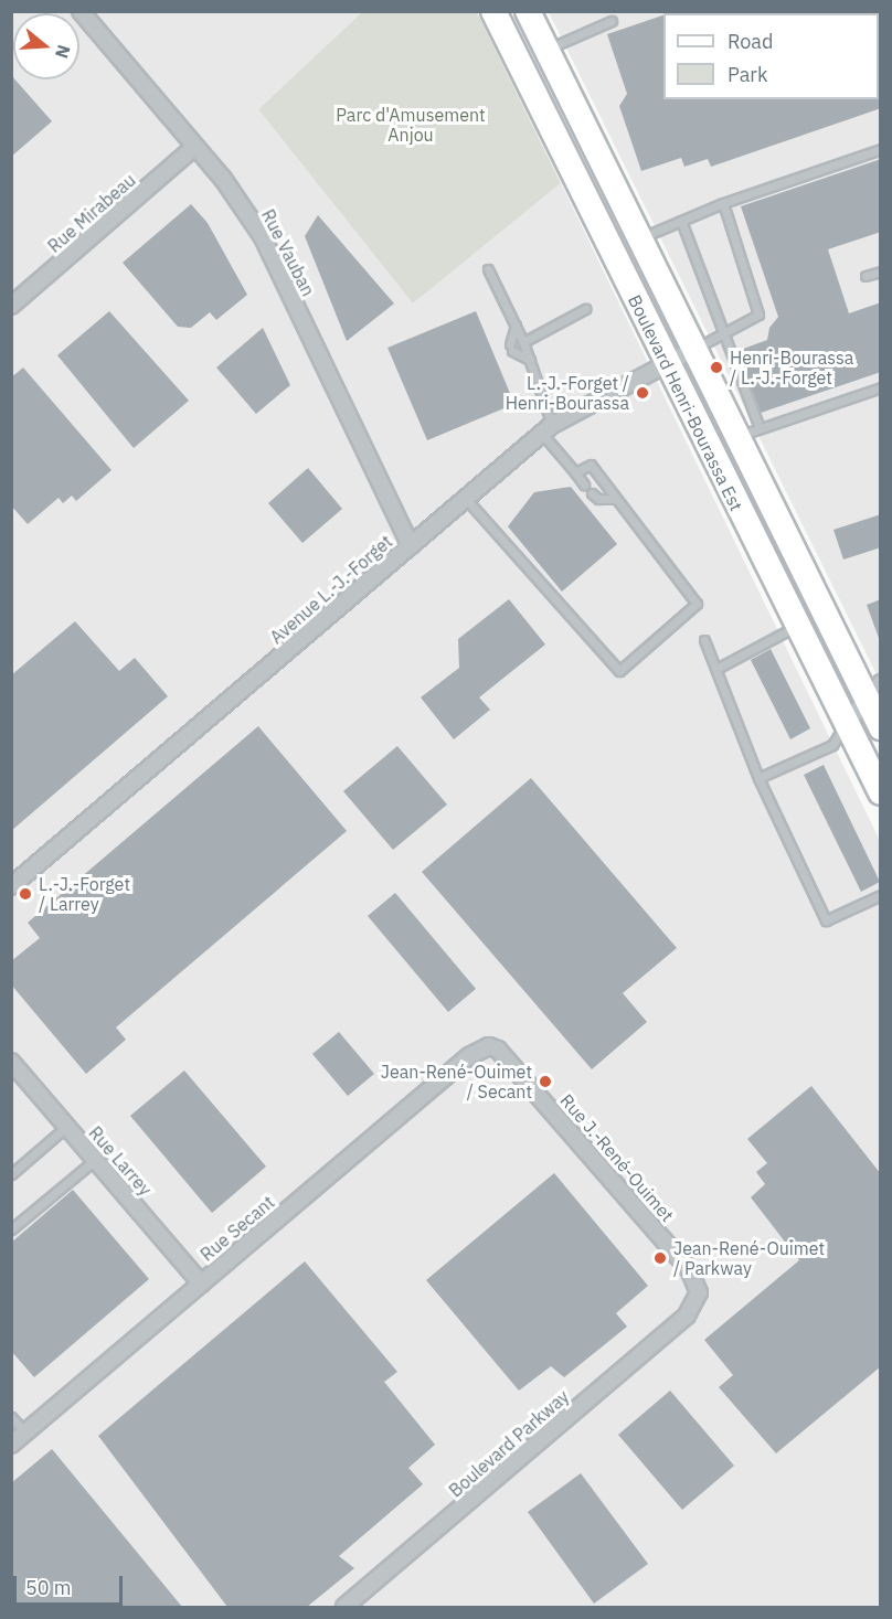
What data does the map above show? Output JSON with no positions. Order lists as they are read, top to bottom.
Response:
{
  "streets": {
    "main road": ["Boulevard Henri-Bourassa Est"],
    "street": [
      "Rue Mirabeau",
      "Rue Vauban",
      "Avenue L.-J.-Forget",
      "Rue J.-René-Ouimet",
      "Rue Larrey",
      "Rue Secant",
      "Boulevard Parkway"
    ]
  },
  "crossings": [
    ["Rue Mirabeau", "Rue Vauban"],
    ["Rue Vauban", "Avenue L.-J.-Forget"],
    ["Boulevard Henri-Bourassa Est", "Avenue L.-J.-Forget"],
    ["Rue J.-René-Ouimet", "Rue Secant"],
    ["Rue J.-René-Ouimet", "Boulevard Parkway"],
    ["Rue Larrey", "Rue Secant"]
  ],
  "parks": ["Parc d'Amusement Anjou"],
  "places": [
    "Henri-Bourassa / L.-J.-Forget",
    "L.-J.-Forget / Henri-Bourassa",
    "L.-J.-Forget / Larrey",
    "Jean-René-Ouimet / Secant",
    "Jean-René-Ouimet / Parkway"
  ],
  "legend": ["Road", "Park"],
  "scale_bar": "50 m",
  "north": "right"
}
